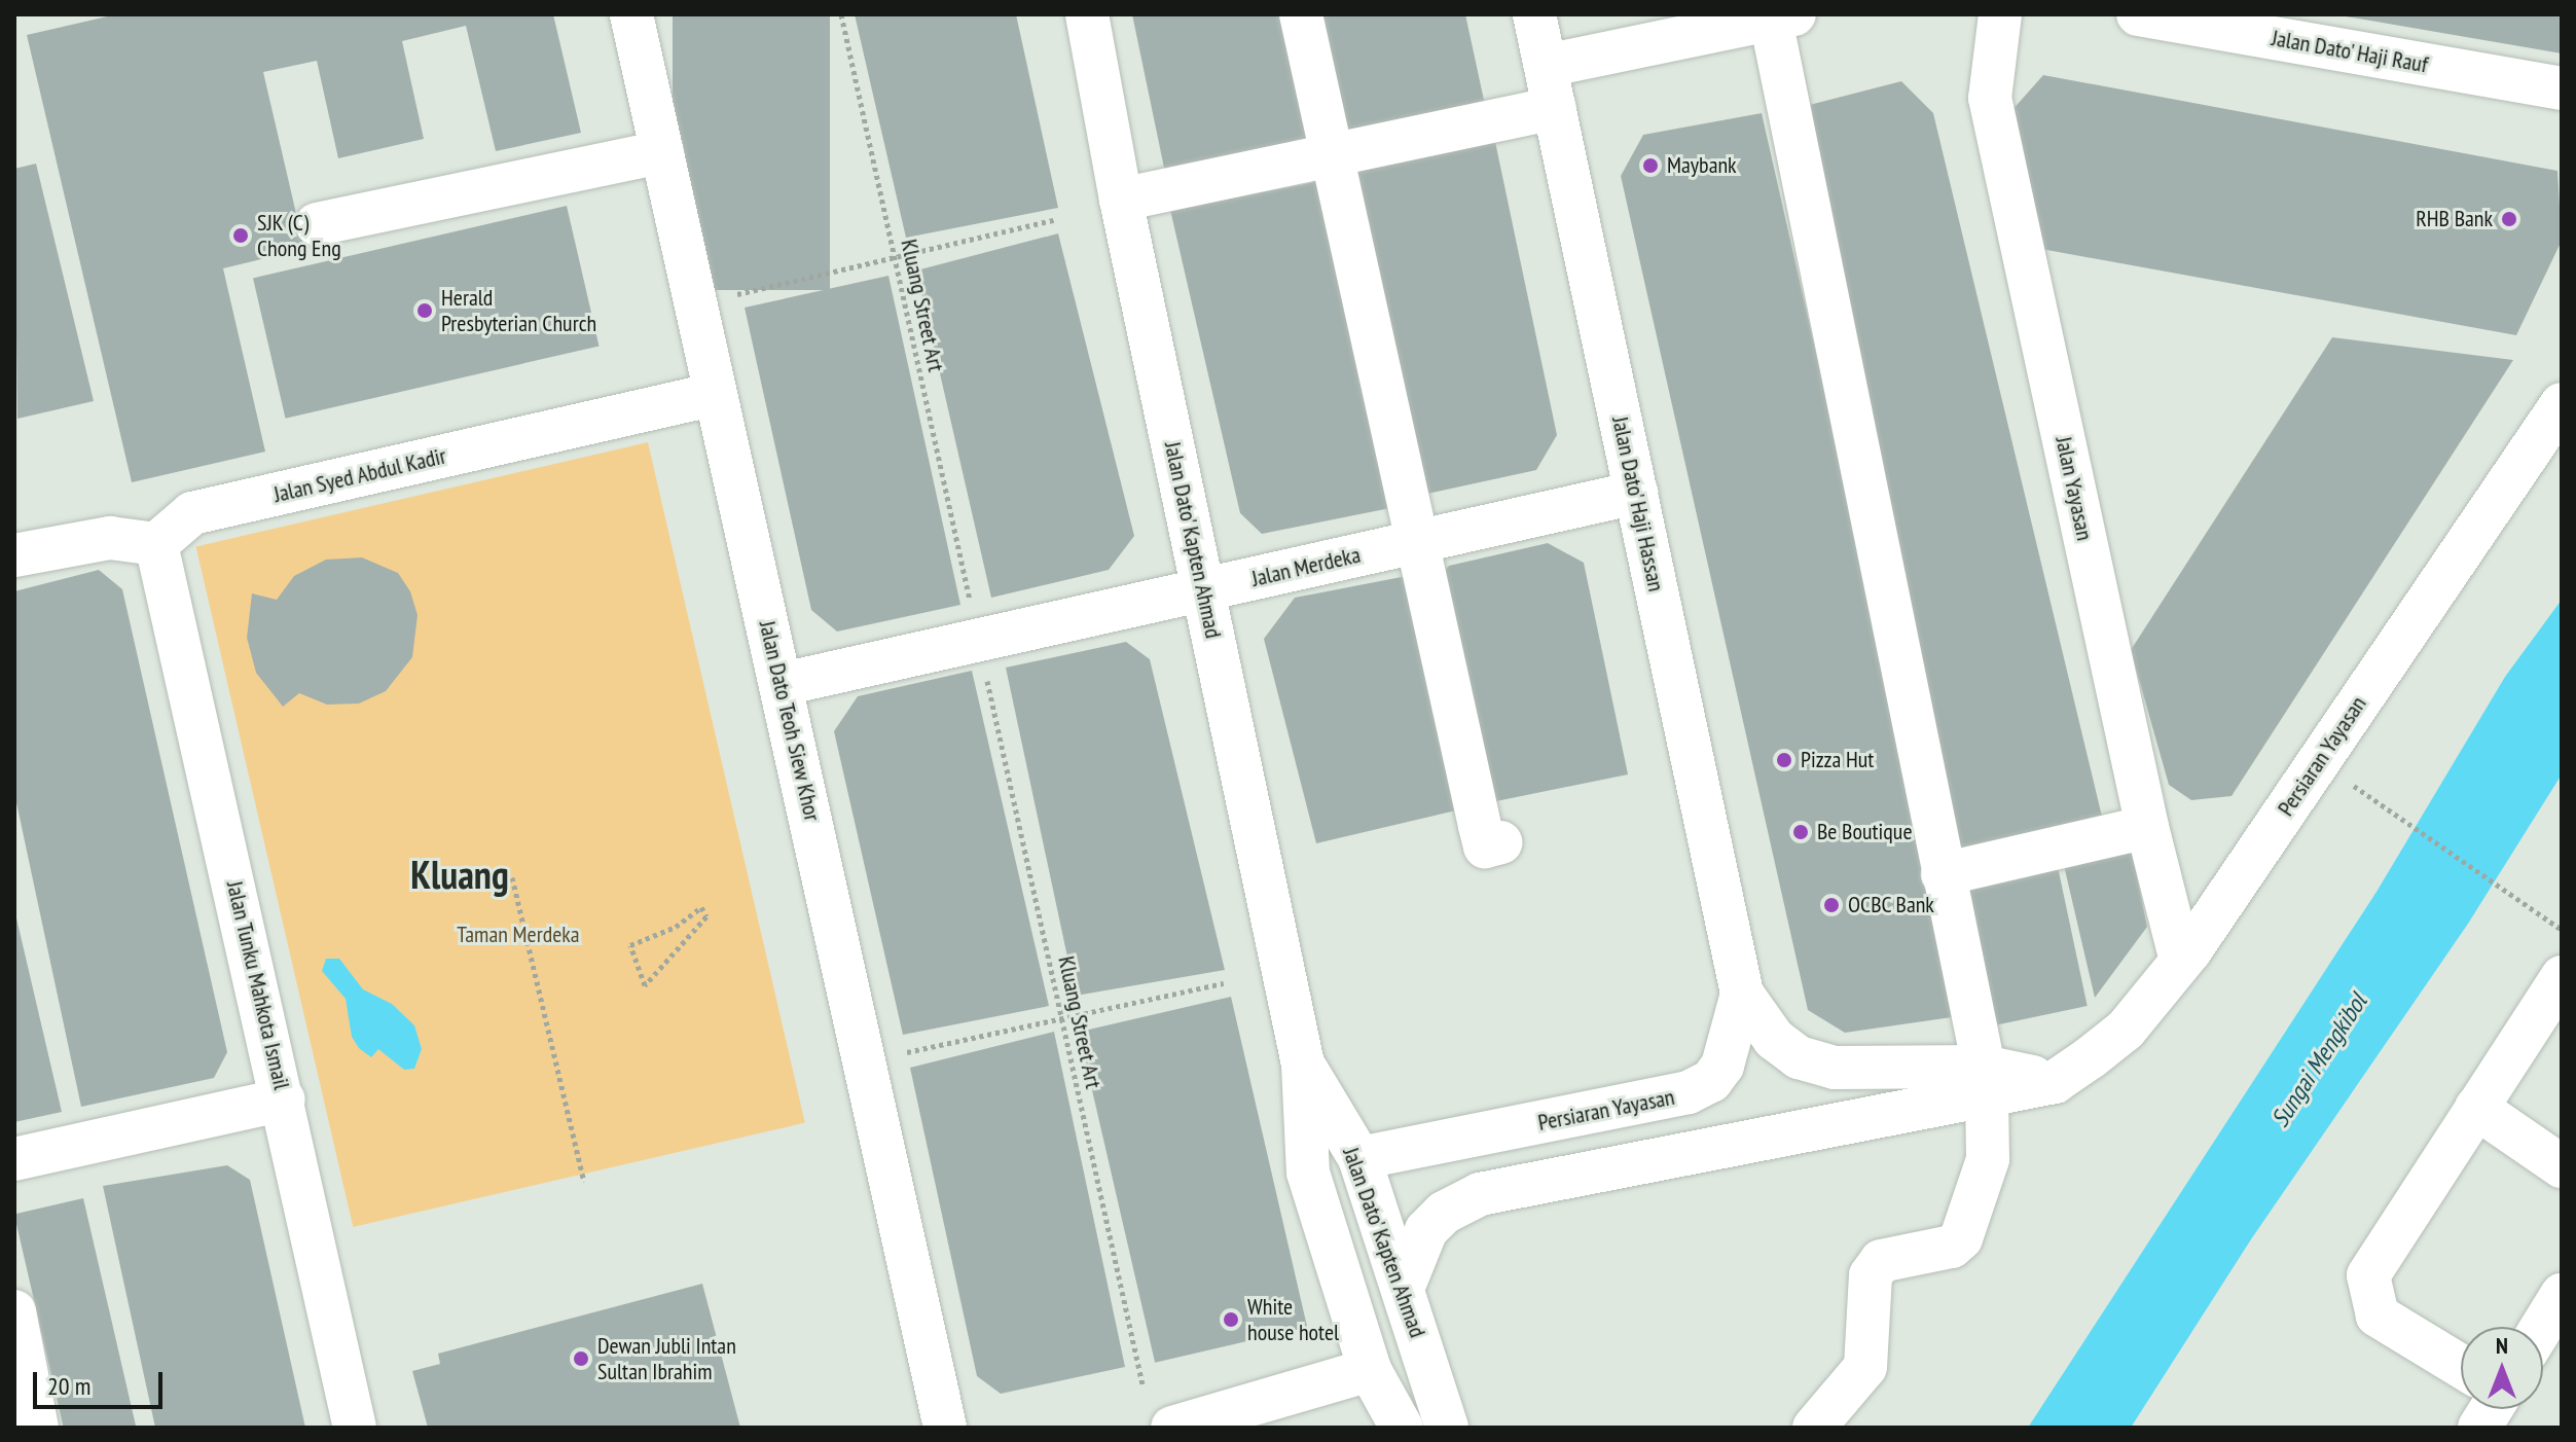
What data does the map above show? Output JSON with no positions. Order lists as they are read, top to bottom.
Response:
{
  "streets": {
    "street": [
      "Jalan Dato' Haji Rauf",
      "Jalan Syed Abdul Kadir",
      "Jalan Yayasan",
      "Jalan Dato' Haji Hassan",
      "Jalan Dato' Kapten Ahmad",
      "Jalan Merdeka",
      "Jalan Dato Teoh Siew Khor",
      "Persiaran Yayasan",
      "Jalan Tunku Mahkota Ismail"
    ],
    "path": ["Kluang Street Art"]
  },
  "crossings": [
    ["Jalan Syed Abdul Kadir", "Jalan Dato Teoh Siew Khor"],
    ["Jalan Syed Abdul Kadir", "Jalan Tunku Mahkota Ismail"],
    ["Jalan Yayasan", "Persiaran Yayasan"],
    ["Jalan Dato' Haji Hassan", "Jalan Merdeka"],
    ["Jalan Dato' Haji Hassan", "Persiaran Yayasan"],
    ["Jalan Dato' Kapten Ahmad", "Jalan Merdeka"],
    ["Jalan Dato' Kapten Ahmad", "Persiaran Yayasan"],
    ["Jalan Merdeka", "Jalan Dato Teoh Siew Khor"]
  ],
  "districts": ["Kluang"],
  "water": ["Sungai Mengkibol"],
  "parks": ["Taman Merdeka"],
  "places": [
    "Maybank",
    "RHB Bank",
    "SJK (C) Chong Eng",
    "Herald Presbyterian Church",
    "Pizza Hut",
    "Be Boutique",
    "OCBC Bank",
    "White house hotel",
    "Dewan Jubli Intan Sultan Ibrahim"
  ],
  "scale_bar": "20 m",
  "north": "top"
}
